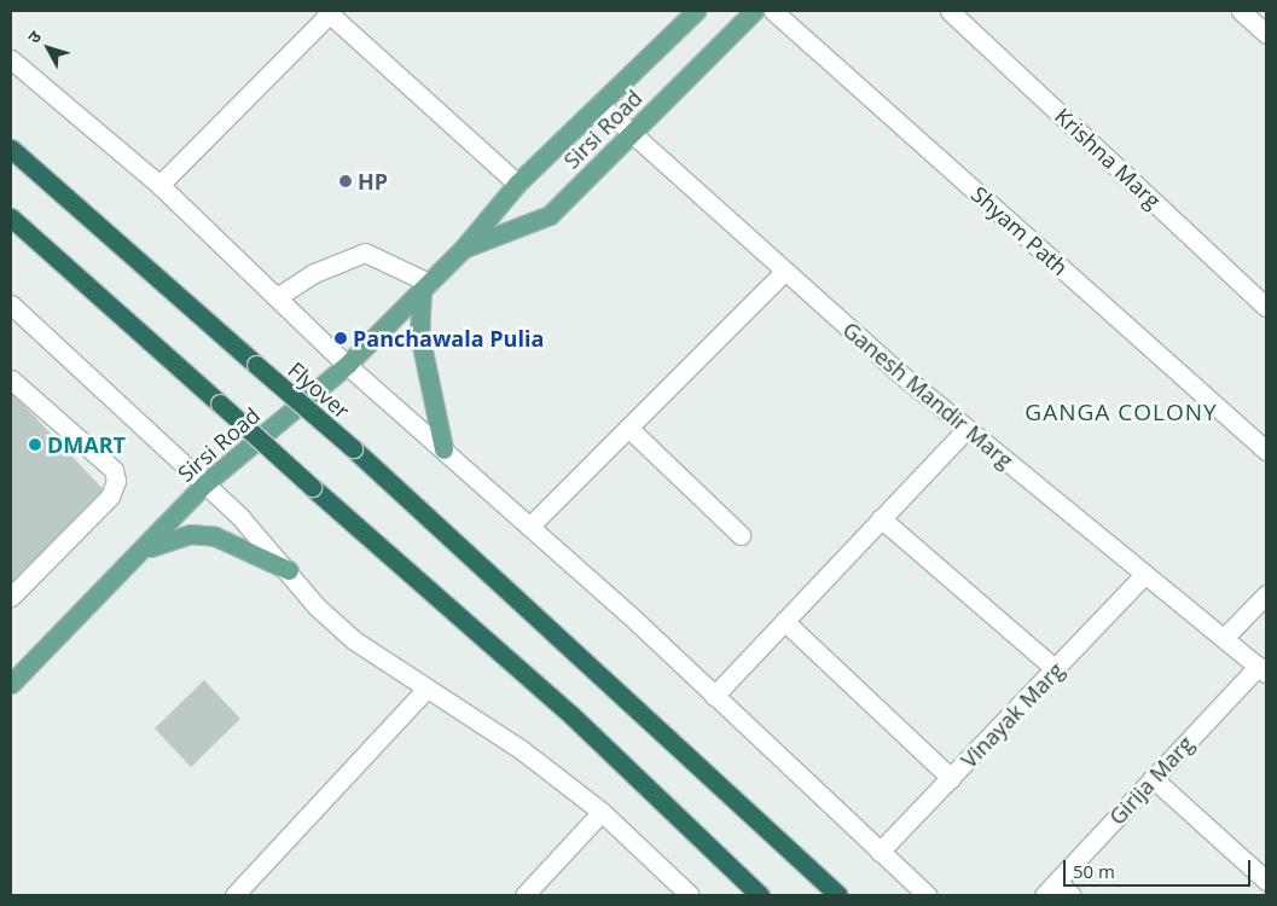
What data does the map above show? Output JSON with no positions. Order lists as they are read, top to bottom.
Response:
{
  "streets": {
    "highway": ["Flyover"],
    "main road": ["Sirsi Road"],
    "street": [
      "Krishna Marg",
      "Shyam Path",
      "Ganesh Mandir Marg",
      "Vinayak Marg",
      "Girija Marg"
    ]
  },
  "crossings": [
    ["Sirsi Road", "Ganesh Mandir Marg"],
    ["Ganesh Mandir Marg", "Vinayak Marg"],
    ["Ganesh Mandir Marg", "Girija Marg"]
  ],
  "districts": ["GANGA COLONY"],
  "places": ["HP", "Panchawala Pulia", "DMART"],
  "scale_bar": "50 m",
  "north": "top left"
}
